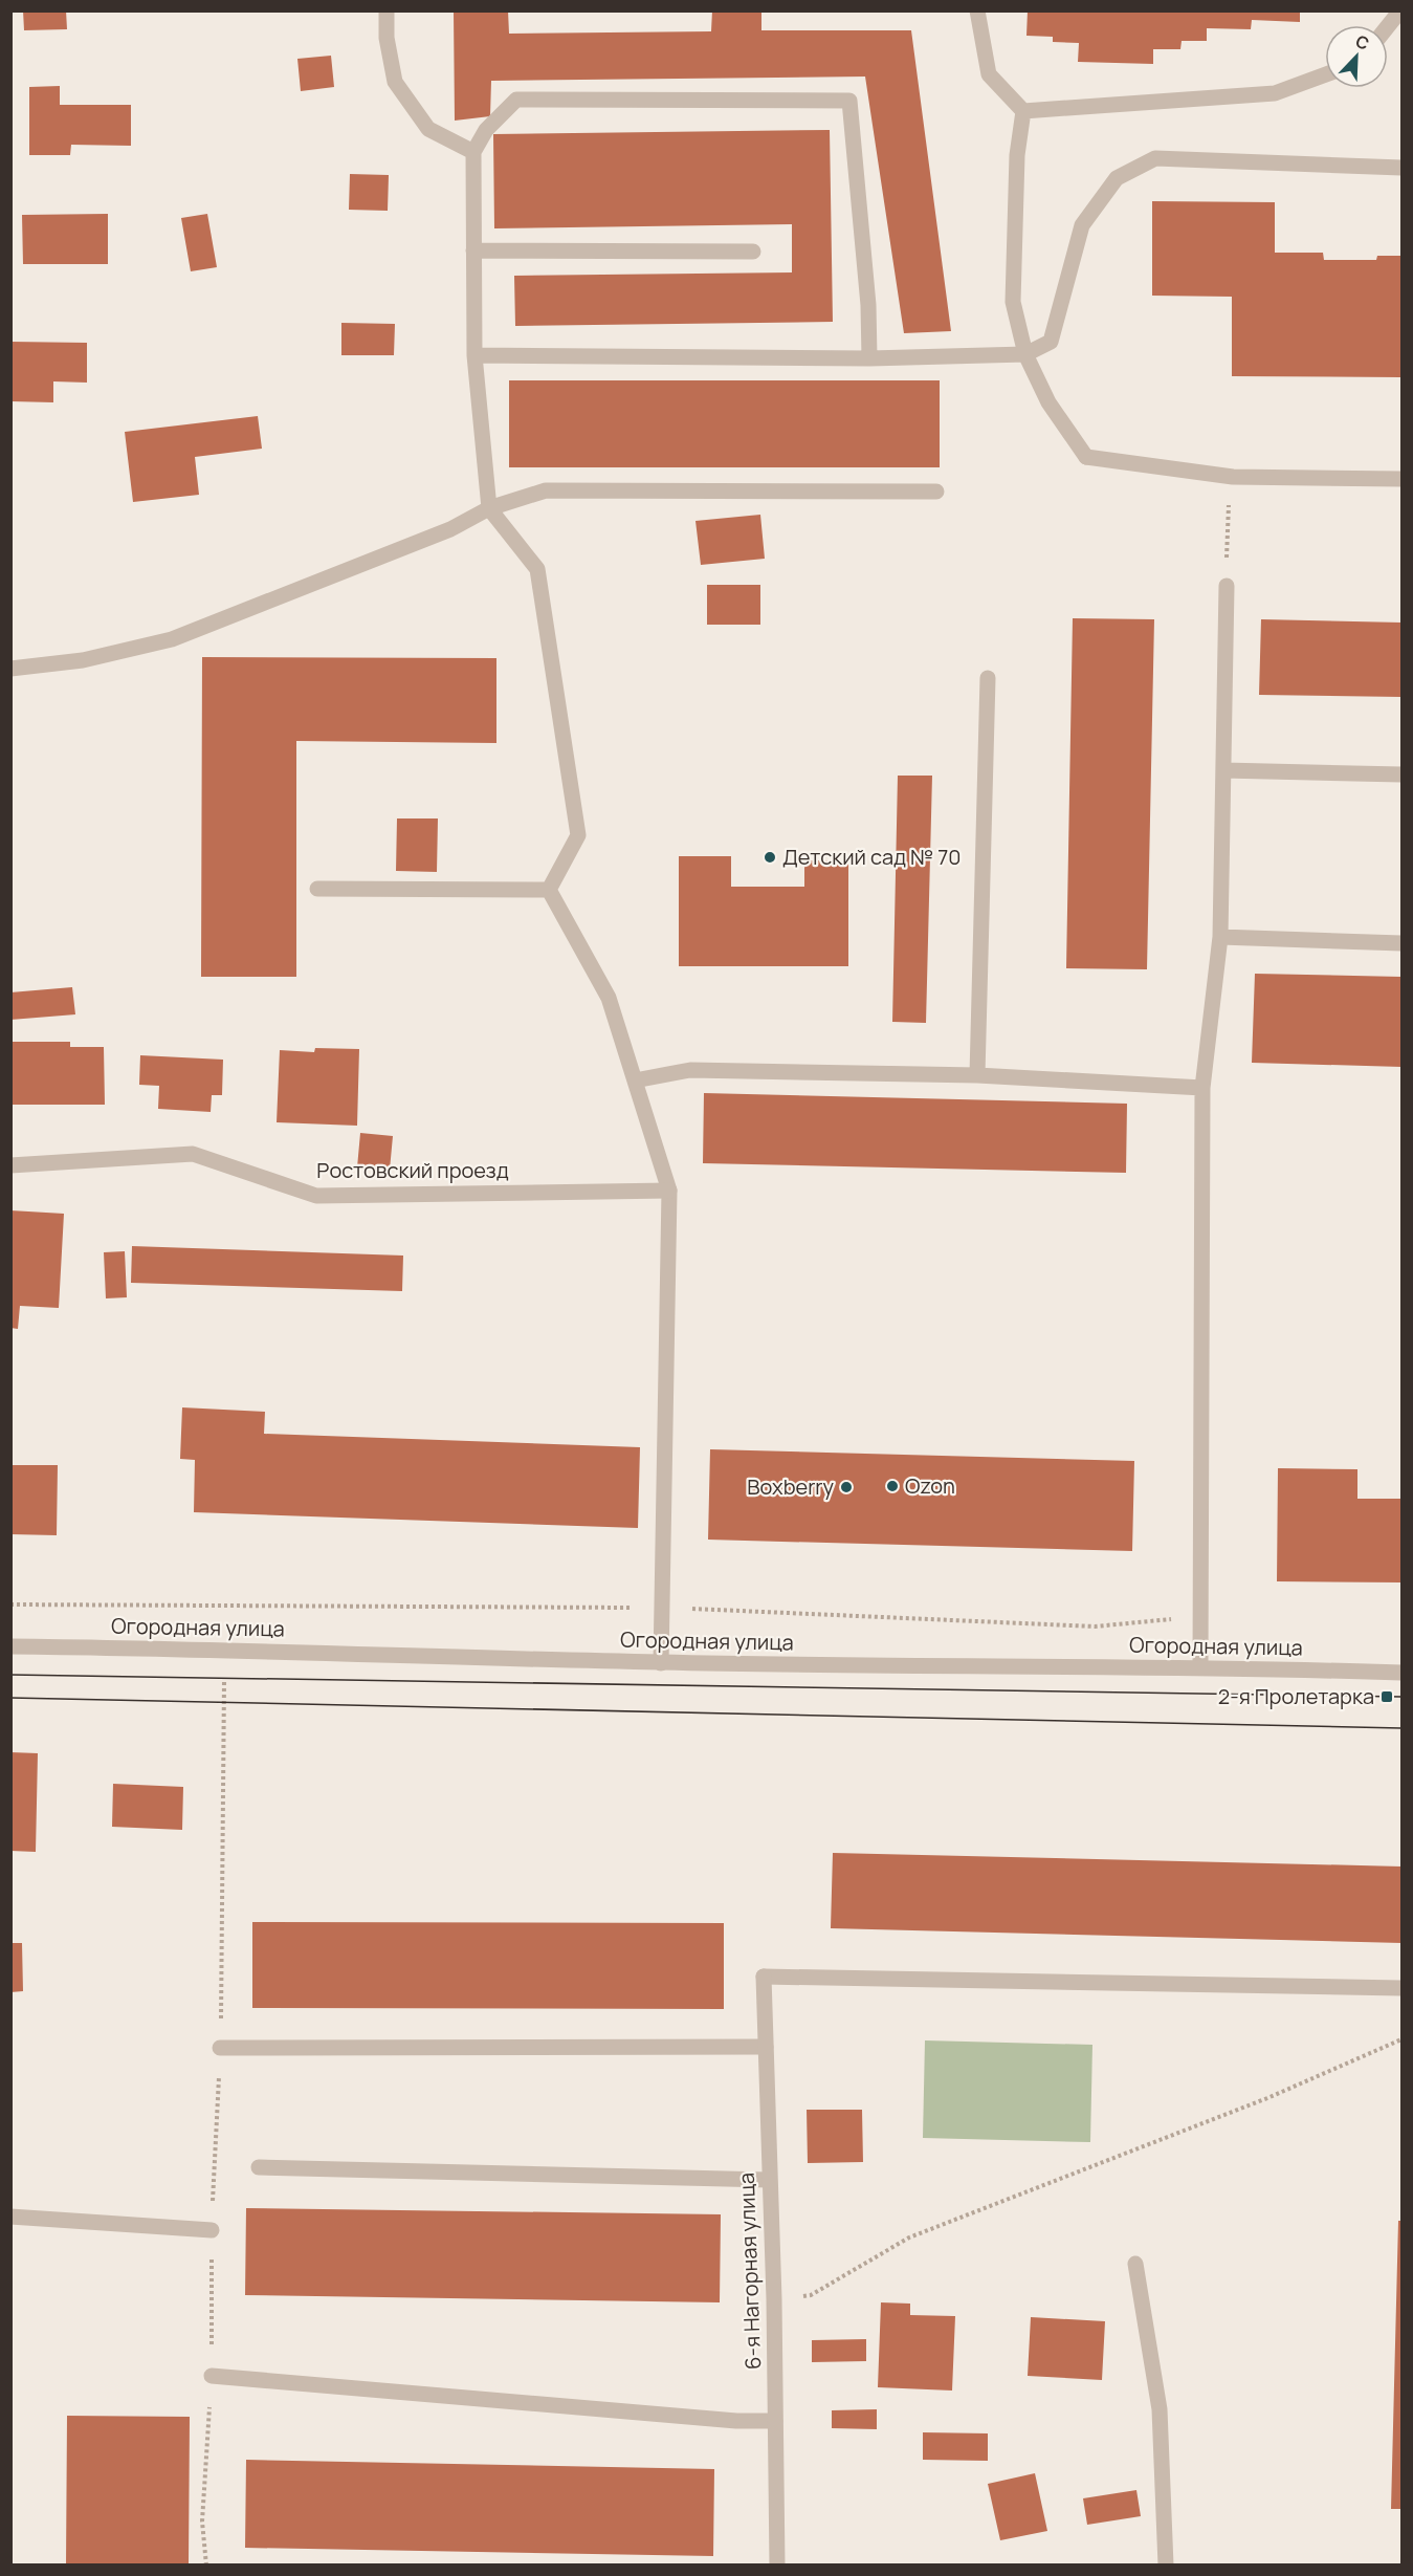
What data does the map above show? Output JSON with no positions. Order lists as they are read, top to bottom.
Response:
{
  "streets": {
    "street": ["Ростовский проезд", "Огородная улица", "6-я Нагорная улица"]
  },
  "places": {
    "other": ["Детский сад № 70", "Ozon", "Boxberry"],
    "transit": ["2-я Пролетарка"]
  },
  "north": "top right"
}
